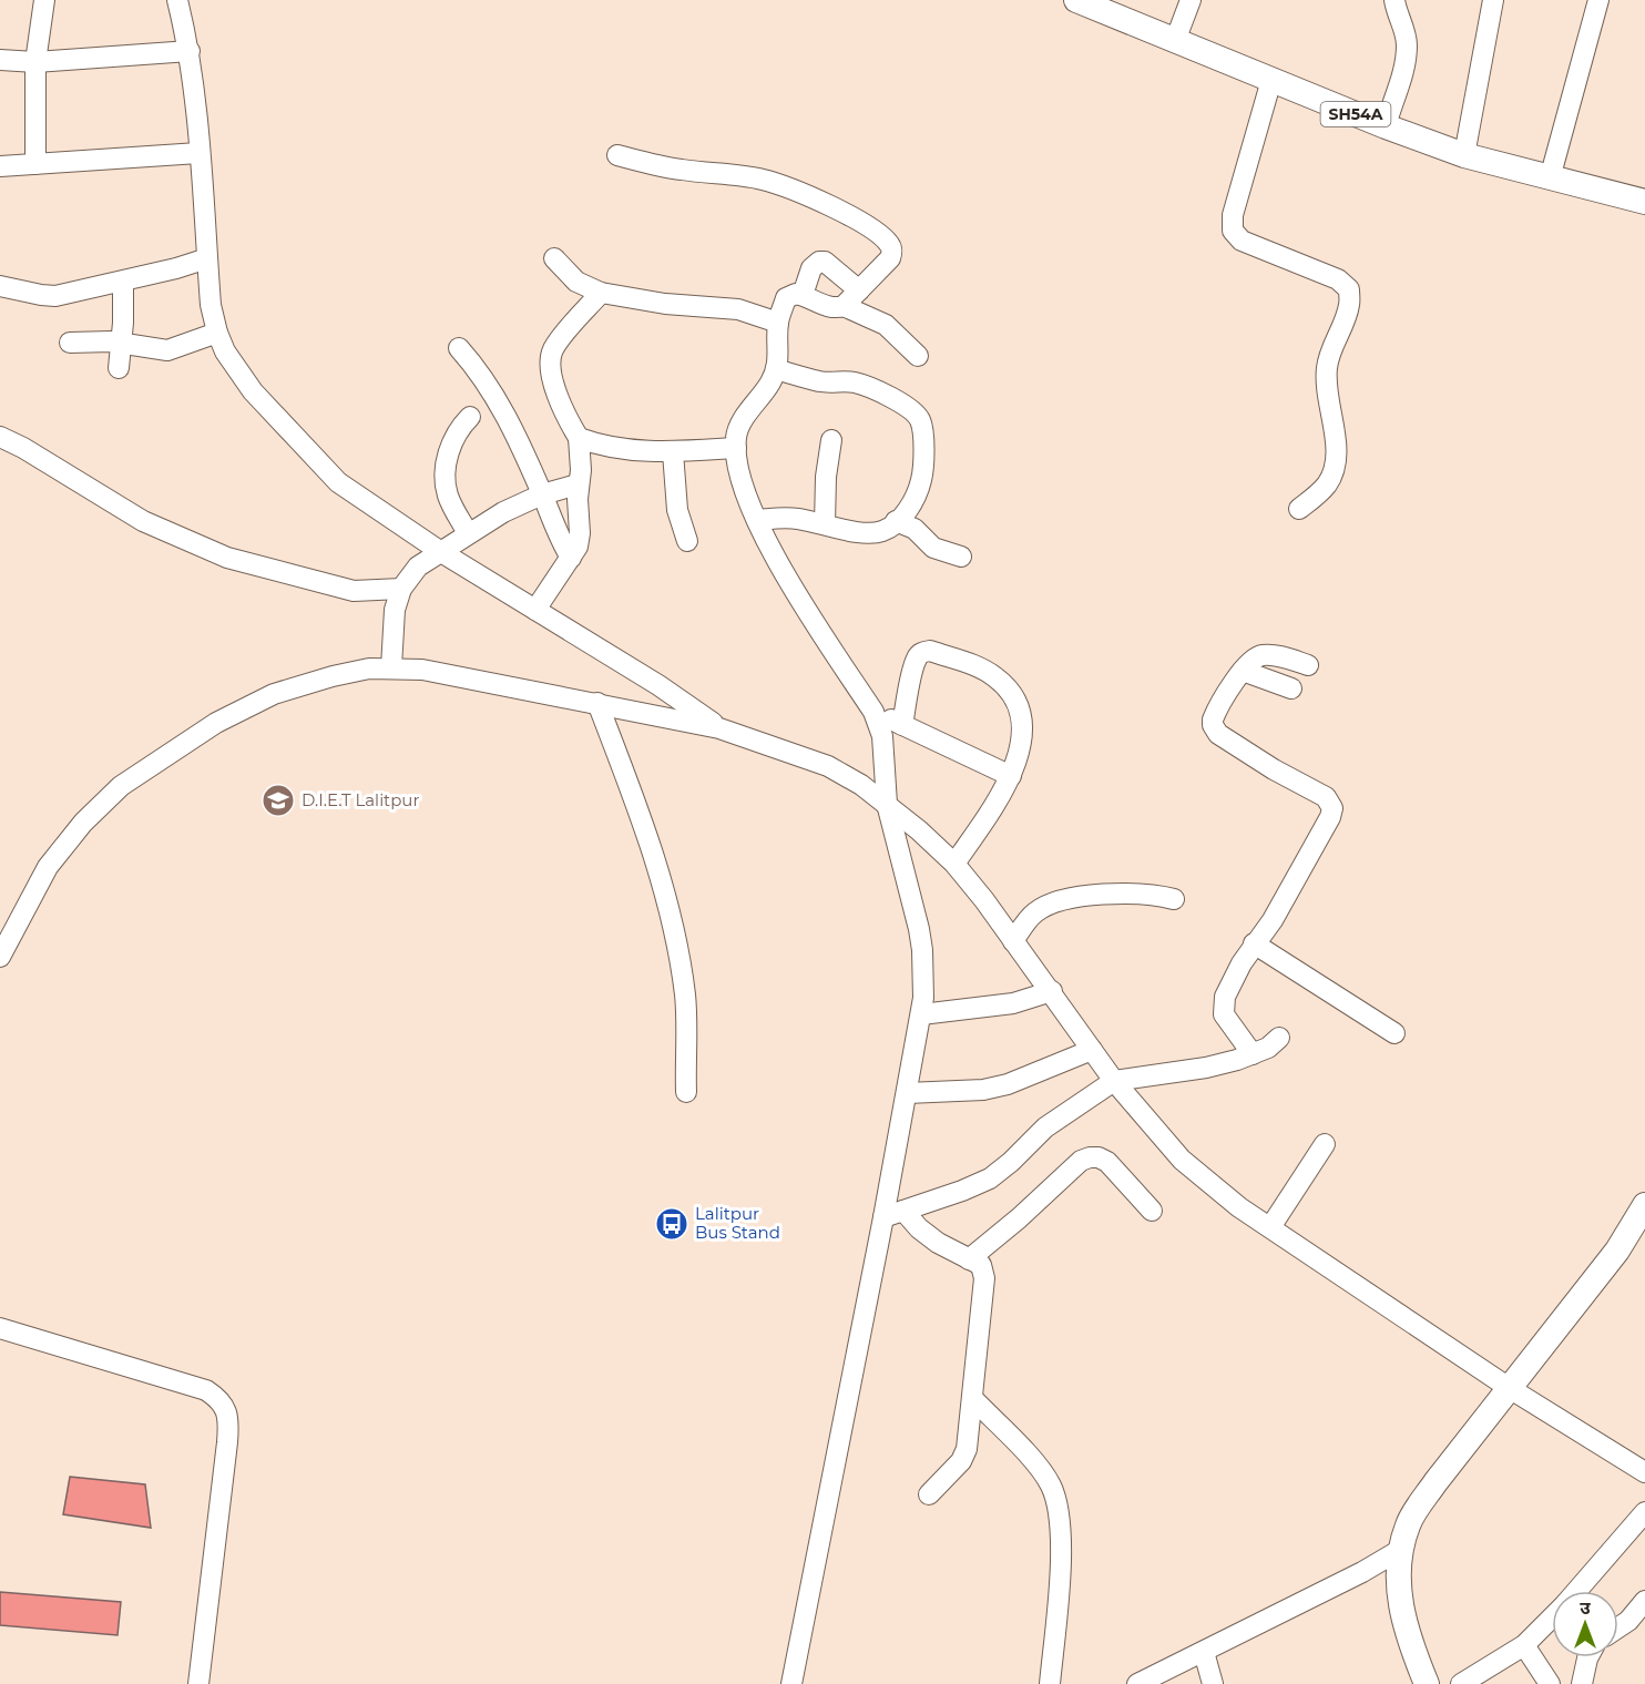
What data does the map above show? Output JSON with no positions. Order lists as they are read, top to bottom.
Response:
{
  "streets": {
    "main road": ["SH54A"]
  },
  "places": {
    "school or university": ["D.I.E.T Lalitpur"],
    "bus stop": ["Lalitpur Bus Stand"]
  },
  "north": "top"
}
